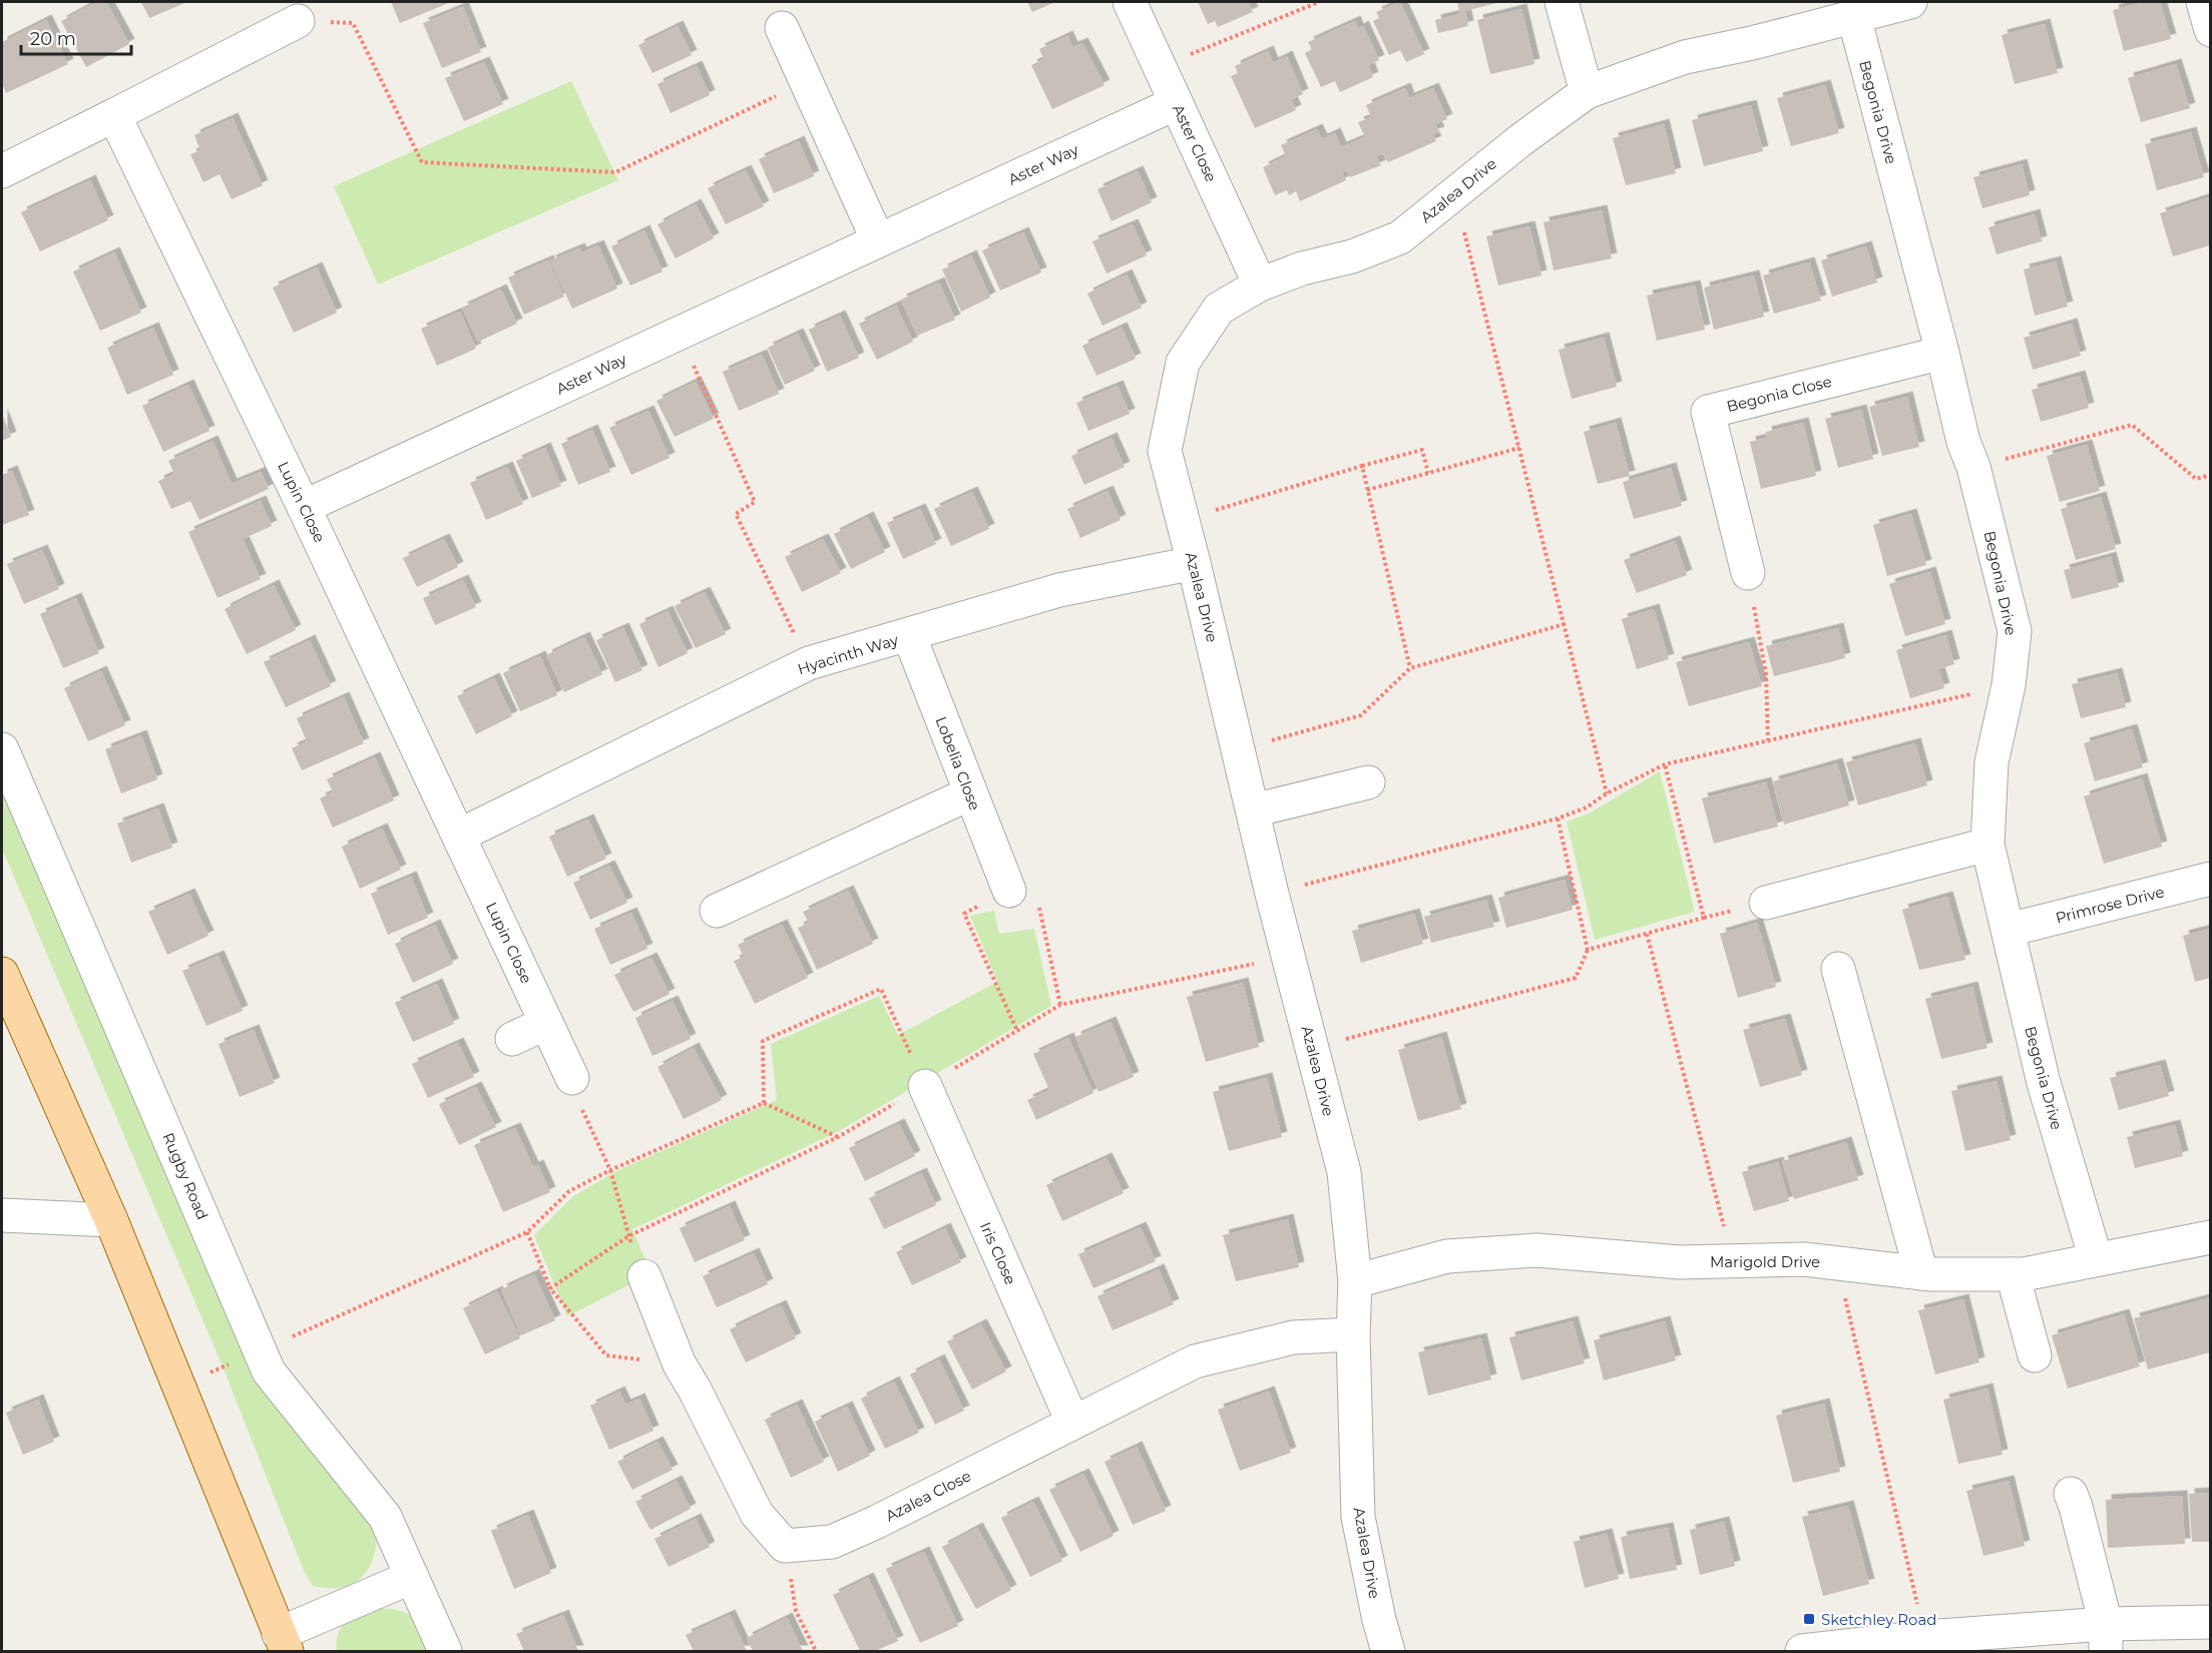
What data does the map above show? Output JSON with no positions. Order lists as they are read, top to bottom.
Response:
{
  "streets": {
    "street": [
      "Begonia Drive",
      "Aster Close",
      "Aster Way",
      "Azalea Drive",
      "Begonia Close",
      "Lupin Close",
      "Hyacinth Way",
      "Lobelia Close",
      "Primrose Drive",
      "Rugby Road",
      "Iris Close",
      "Marigold Drive",
      "Azalea Close"
    ]
  },
  "crossings": [
    ["Begonia Drive", "Azalea Drive"],
    ["Begonia Drive", "Begonia Close"],
    ["Begonia Drive", "Primrose Drive"],
    ["Begonia Drive", "Marigold Drive"],
    ["Aster Close", "Aster Way"],
    ["Aster Close", "Azalea Drive"],
    ["Aster Way", "Lupin Close"],
    ["Azalea Drive", "Hyacinth Way"],
    ["Azalea Drive", "Marigold Drive"],
    ["Azalea Drive", "Azalea Close"],
    ["Lupin Close", "Hyacinth Way"],
    ["Hyacinth Way", "Lobelia Close"],
    ["Iris Close", "Azalea Close"]
  ],
  "places": {
    "transit": ["Sketchley Road"]
  },
  "scale_bar": "20 m"
}
